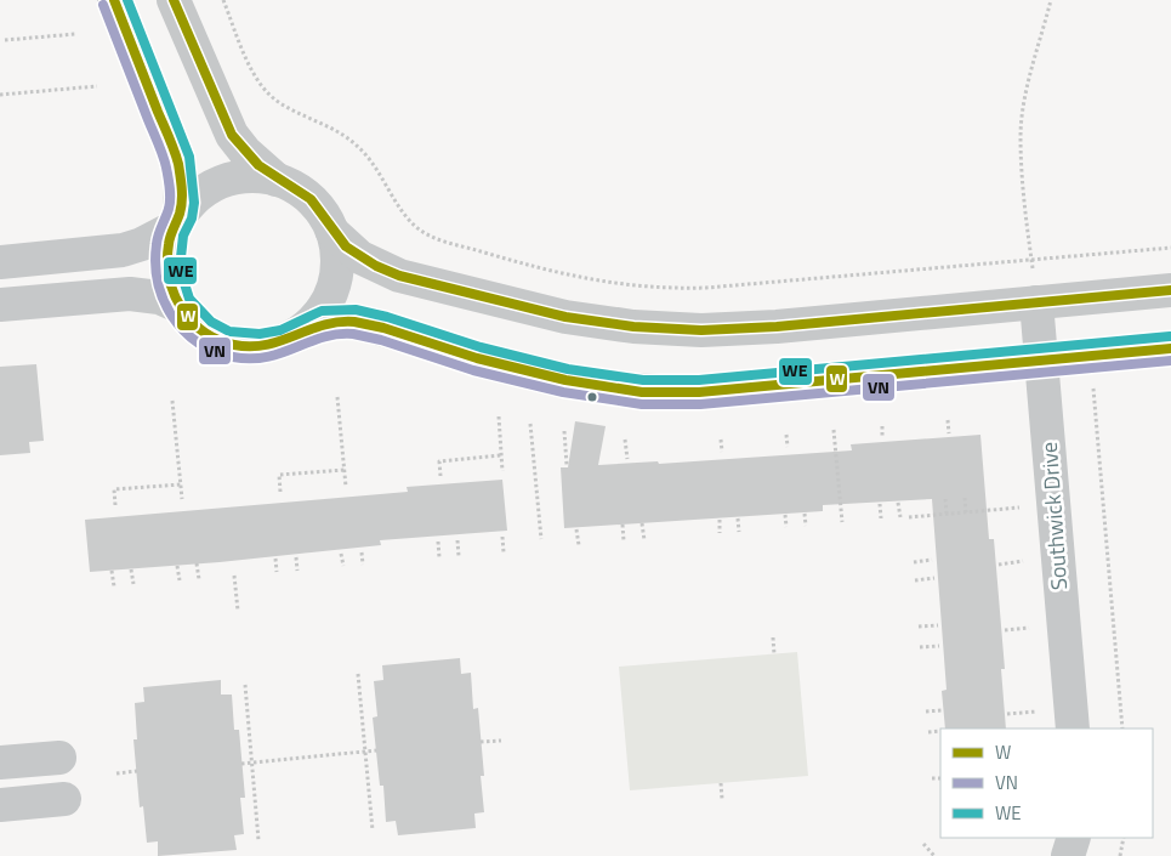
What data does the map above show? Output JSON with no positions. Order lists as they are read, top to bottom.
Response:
{
  "streets": {
    "street": ["Southwick Drive"]
  },
  "lines": ["transit line W", "transit line WE", "transit line VN"],
  "legend": ["W", "VN", "WE"]
}
